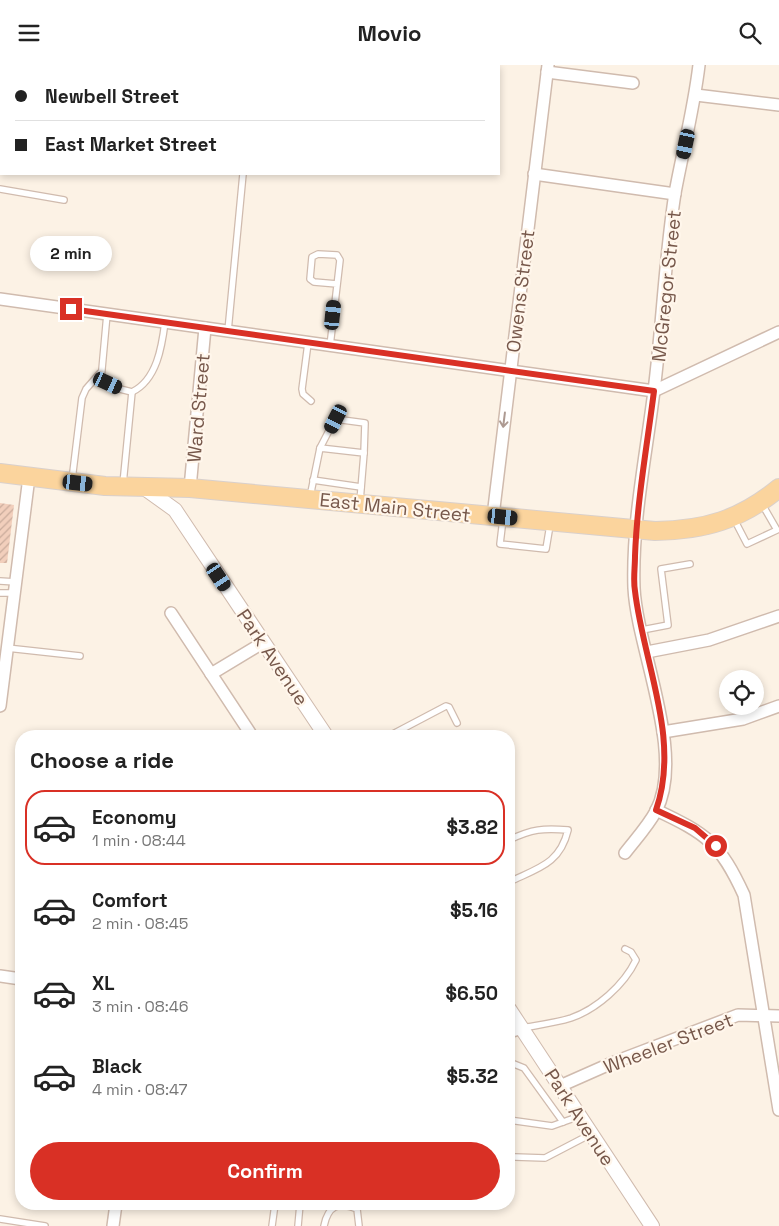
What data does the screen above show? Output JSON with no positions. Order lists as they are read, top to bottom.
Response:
{
  "streets": {
    "main road": ["East Main Street"],
    "street": [
      "McGregor Street",
      "Owens Street",
      "Ward Street",
      "Park Avenue",
      "Wheeler Street"
    ]
  },
  "crossings": [
    ["McGregor Street", "East Main Street"],
    ["Owens Street", "East Main Street"],
    ["Ward Street", "East Main Street"],
    ["East Main Street", "Park Avenue"],
    ["Park Avenue", "Wheeler Street"]
  ],
  "page": {
    "header": "Movio",
    "banner": ["Newbell Street", "East Market Street"],
    "bubble": "2 min",
    "heading": "Choose a ride",
    "list": [
      {
        "name": "Economy",
        "note": "1 min · 08:44",
        "value": "$3.82"
      },
      {
        "name": "Comfort",
        "note": "2 min · 08:45",
        "value": "$5.16"
      },
      {
        "name": "XL",
        "note": "3 min · 08:46",
        "value": "$6.50"
      },
      {
        "name": "Black",
        "note": "4 min · 08:47",
        "value": "$5.32"
      }
    ],
    "buttons": "Confirm"
  }
}
